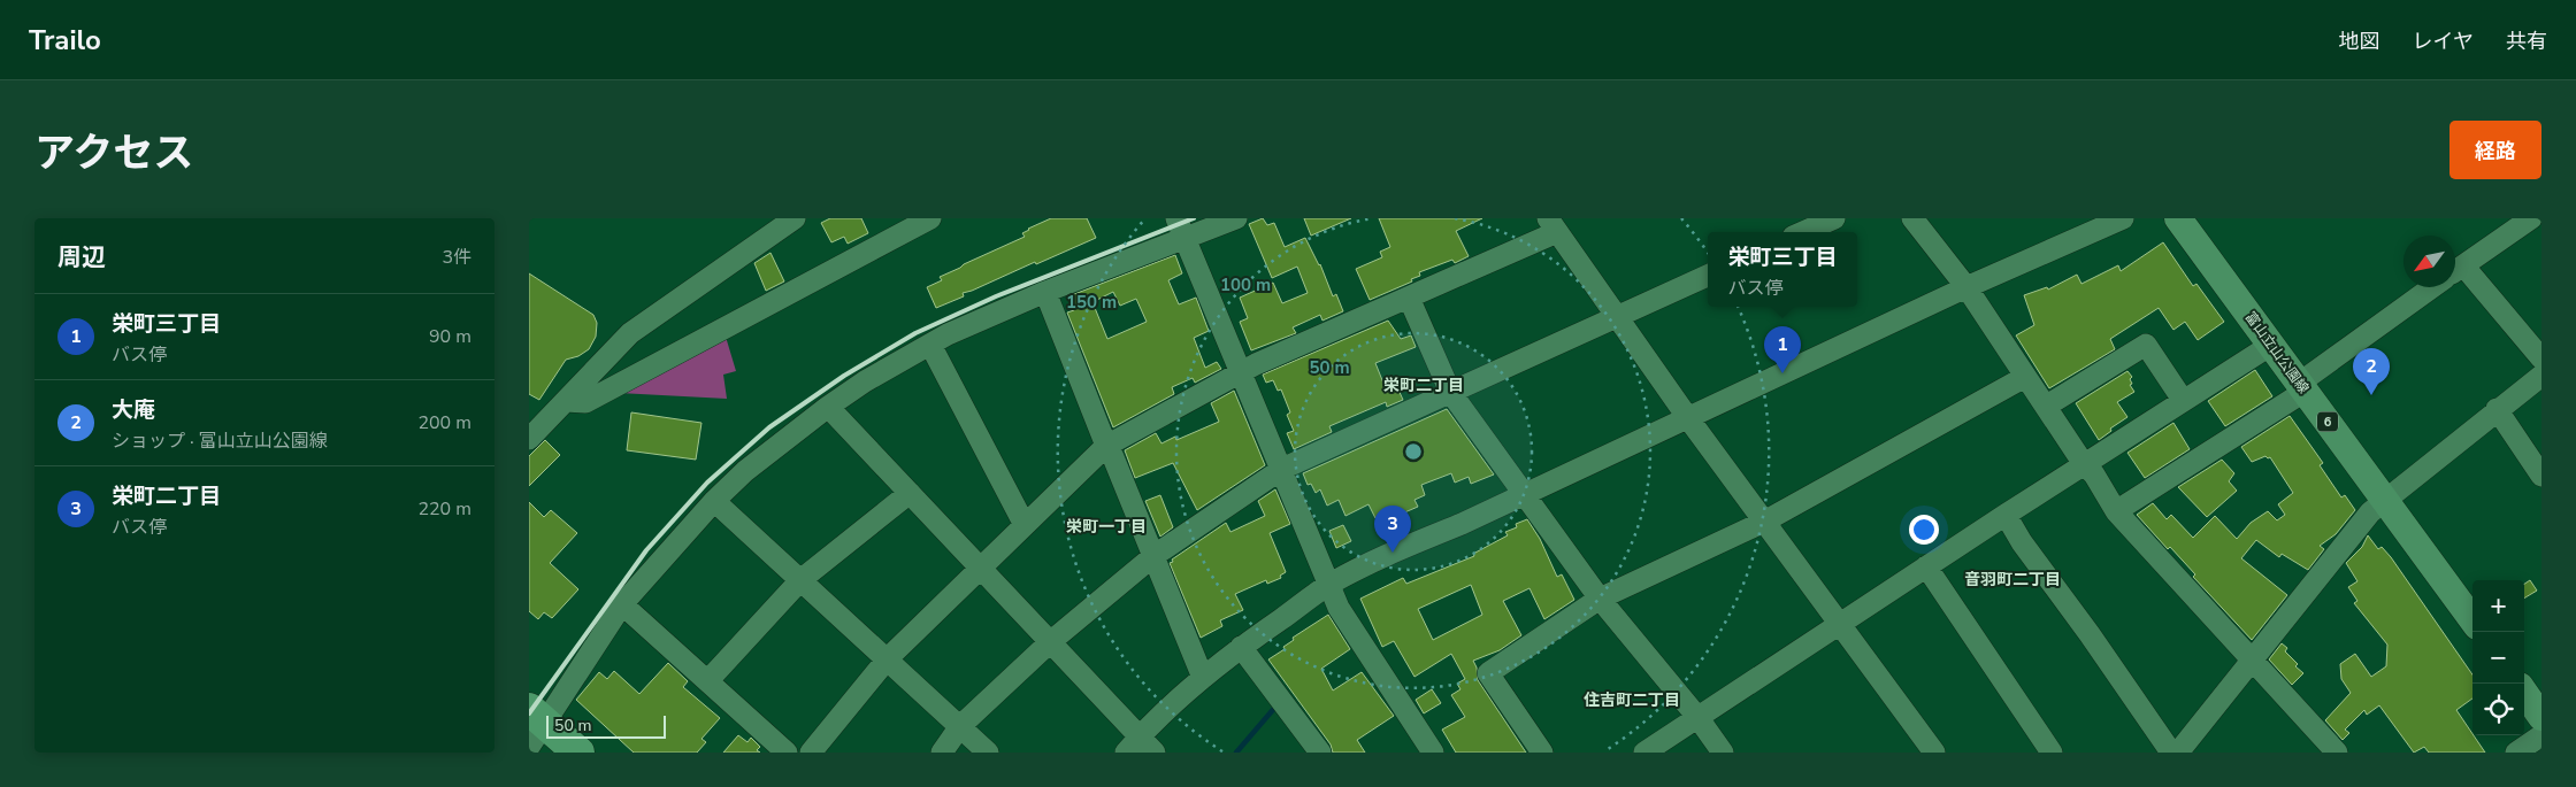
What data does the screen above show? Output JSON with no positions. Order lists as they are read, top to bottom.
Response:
{
  "streets": {
    "main road": ["富山立山公園線", "6"]
  },
  "districts": [
    "栄町二丁目",
    "栄町一丁目",
    "音羽町二丁目",
    "住吉町二丁目"
  ],
  "scale_bar": "50 m",
  "north": "bottom left",
  "page": {
    "header": "Trailo",
    "nav": ["地図", "レイヤ", "共有"],
    "title": "アクセス",
    "buttons": "経路",
    "heading": ["周辺", "3件"],
    "popup": ["栄町三丁目", "バス停"],
    "list": [
      {
        "mark": "1",
        "name": "栄町三丁目",
        "note": "バス停",
        "value": "90 m"
      },
      {
        "mark": "2",
        "name": "大庵",
        "note": "ショップ · 富山立山公園線",
        "value": "200 m"
      },
      {
        "mark": "3",
        "name": "栄町二丁目",
        "note": "バス停",
        "value": "220 m"
      }
    ],
    "pins": ["1", "2", "3"],
    "map_buttons": ["+", "−"],
    "scale": "50 m"
  },
  "rings": ["100 m", "150 m", "50 m"]
}
